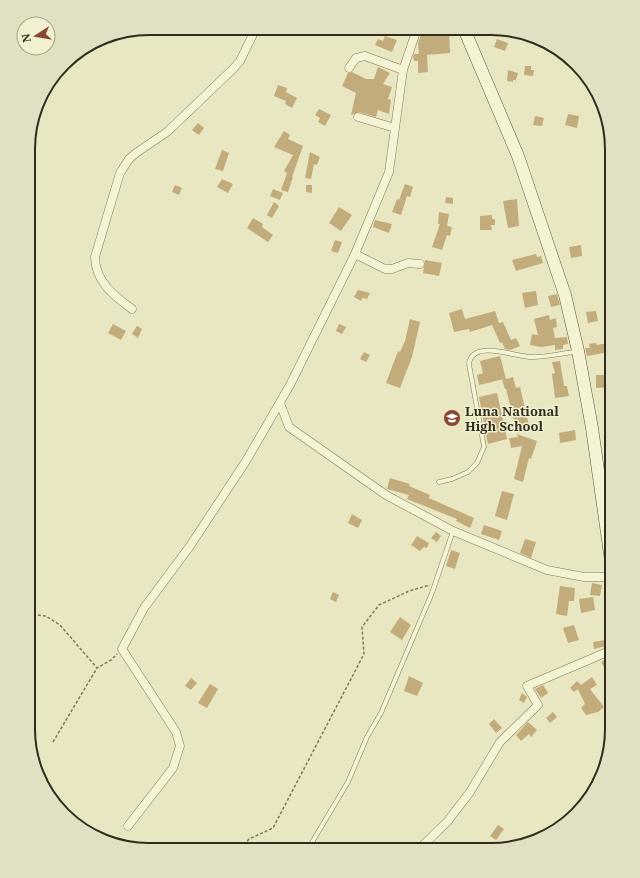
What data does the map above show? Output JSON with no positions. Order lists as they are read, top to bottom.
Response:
{
  "places": {
    "school or university": ["Luna National High School"]
  },
  "north": "left"
}
